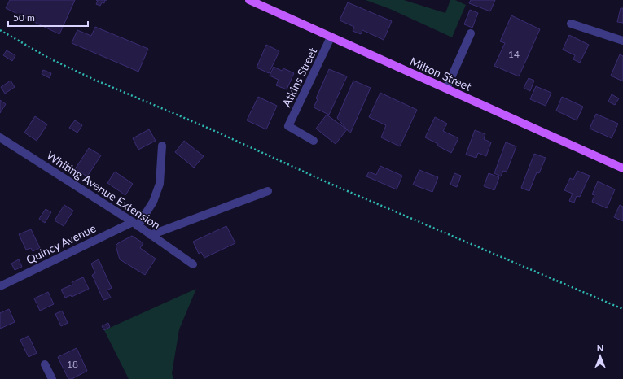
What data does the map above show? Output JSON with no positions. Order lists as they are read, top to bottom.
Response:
{
  "streets": {
    "main road": ["Milton Street"],
    "street": ["Atkins Street", "Whiting Avenue Extension", "Quincy Avenue"]
  },
  "crossings": [
    ["Milton Street", "Atkins Street"],
    ["Whiting Avenue Extension", "Quincy Avenue"]
  ],
  "house_numbers": ["14", "18"],
  "scale_bar": "50 m",
  "north": "top"
}
